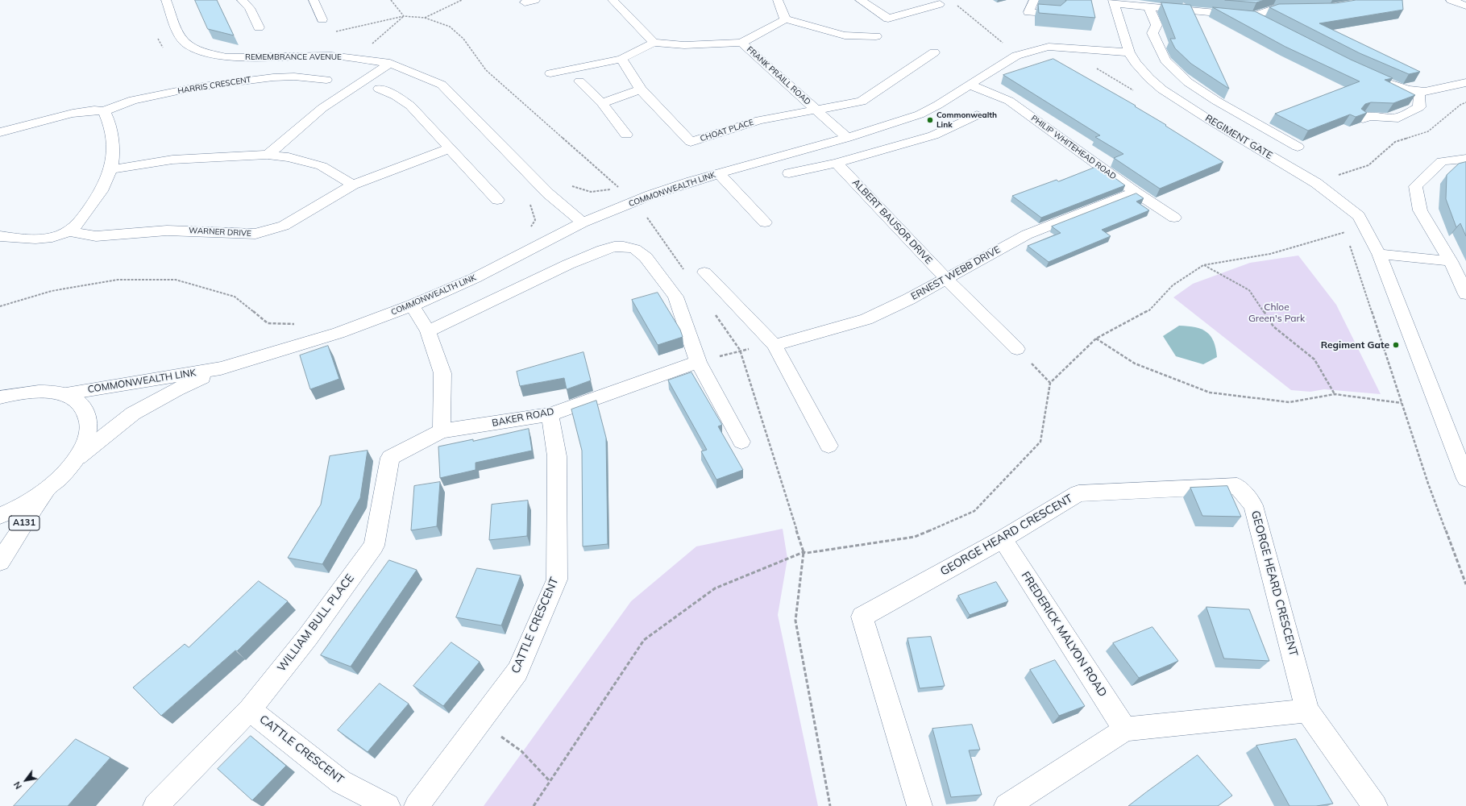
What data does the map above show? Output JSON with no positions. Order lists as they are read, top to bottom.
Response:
{
  "streets": {
    "main road": [
      "REMEMBRANCE AVENUE",
      "FRANK PRAILL ROAD",
      "HARRIS CRESCENT",
      "CHOAT PLACE",
      "REGIMENT GATE",
      "PHILIP WHITEHEAD ROAD",
      "COMMONWEALTH LINK",
      "ALBERT BAUSOR DRIVE",
      "WARNER DRIVE",
      "ERNEST WEBB DRIVE",
      "BAKER ROAD",
      "A131",
      "GEORGE HEARD CRESCENT",
      "WILLIAM BULL PLACE",
      "CATTLE CRESCENT",
      "FREDERICK MALYON ROAD"
    ]
  },
  "crossings": [
    ["REMEMBRANCE AVENUE", "COMMONWEALTH LINK"],
    ["FRANK PRAILL ROAD", "CHOAT PLACE"],
    ["FRANK PRAILL ROAD", "COMMONWEALTH LINK"],
    ["REGIMENT GATE", "COMMONWEALTH LINK"],
    ["PHILIP WHITEHEAD ROAD", "COMMONWEALTH LINK"],
    ["PHILIP WHITEHEAD ROAD", "ERNEST WEBB DRIVE"],
    ["ALBERT BAUSOR DRIVE", "ERNEST WEBB DRIVE"],
    ["BAKER ROAD", "WILLIAM BULL PLACE"],
    ["BAKER ROAD", "CATTLE CRESCENT"],
    ["GEORGE HEARD CRESCENT", "FREDERICK MALYON ROAD"],
    ["WILLIAM BULL PLACE", "CATTLE CRESCENT"]
  ],
  "parks": ["Chloe Green's Park"],
  "places": ["Commonwealth Link", "Regiment Gate"],
  "north": "bottom left"
}
